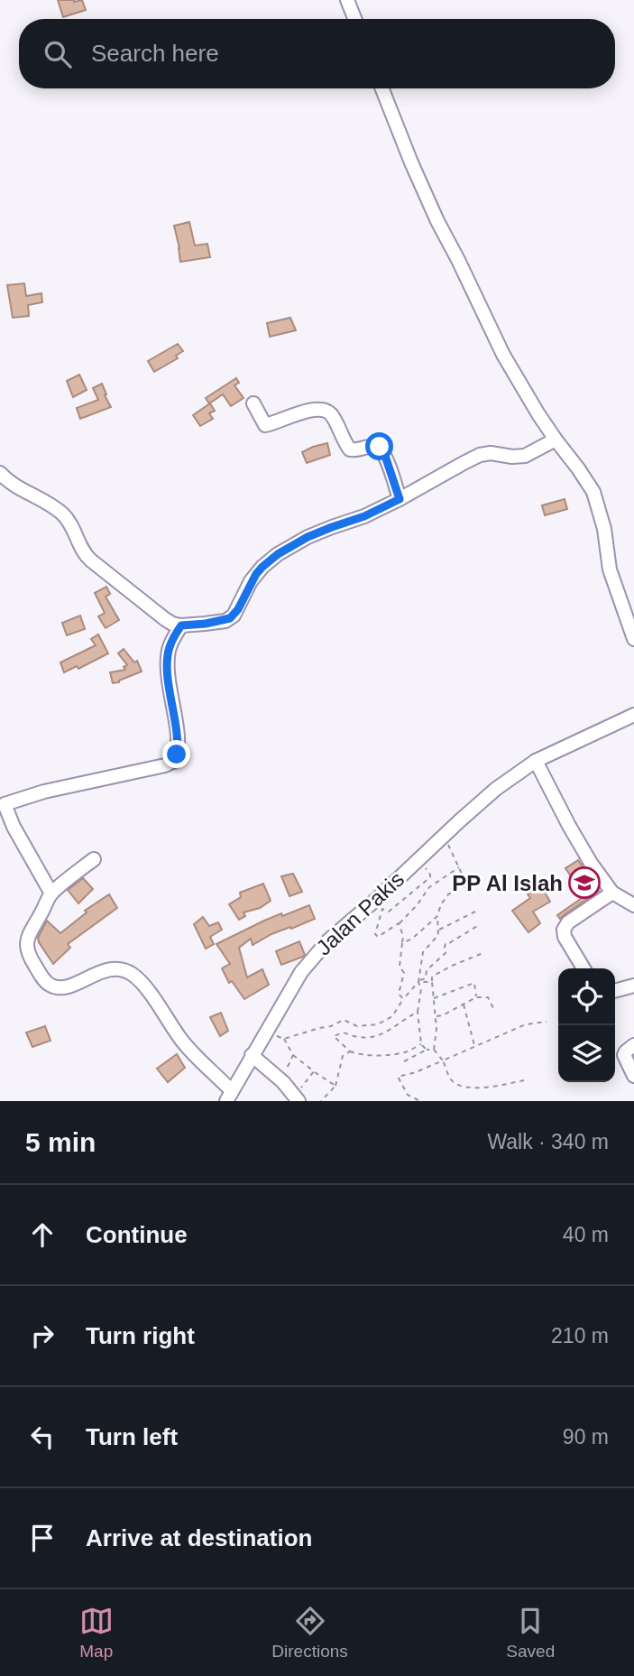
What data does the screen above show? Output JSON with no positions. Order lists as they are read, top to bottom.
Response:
{
  "streets": {
    "street": ["Jalan Pakis"]
  },
  "places": {
    "school or university": ["PP Al Islah"]
  },
  "page": {
    "search": "Search here",
    "heading": ["5 min", "Walk · 340 m"],
    "list": [
      ["Continue", "40 m"],
      ["Turn right", "210 m"],
      ["Turn left", "90 m"],
      "Arrive at destination"
    ],
    "nav": ["Map", "Directions", "Saved"]
  }
}
